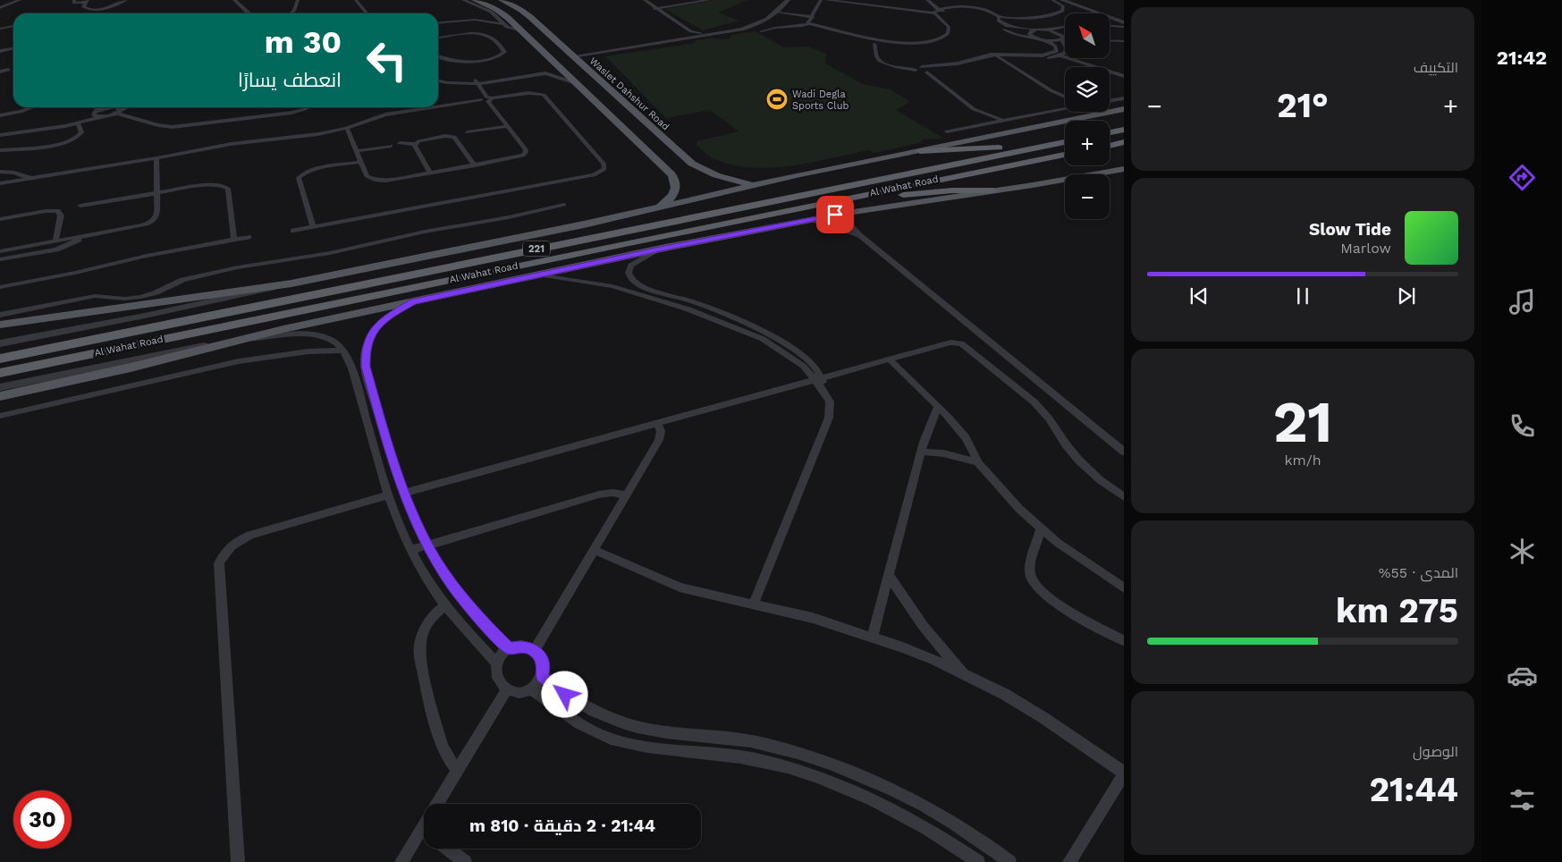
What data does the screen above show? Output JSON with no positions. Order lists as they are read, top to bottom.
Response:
{
  "streets": {
    "highway": ["Al Wahat Road", "221"],
    "main road": ["Waslet Dahshur Road"]
  },
  "places": {
    "sports": ["Wadi Degla Sports Club"]
  },
  "north": "top left",
  "page": {
    "tabs": "21:42",
    "tile": [
      "التكييف",
      ["21", "km/h"],
      ["المدى · 55%", "275 km"],
      ["الوصول", "21:44"]
    ],
    "map_buttons": ["+", "−"],
    "turn": ["30 m", "انعطف يسارًا"],
    "heat": ["−", "21°", "+"],
    "song": ["Slow Tide", "Marlow"],
    "limit": "30",
    "trip": "21:44 · 2 دقيقة · 810 m"
  }
}
